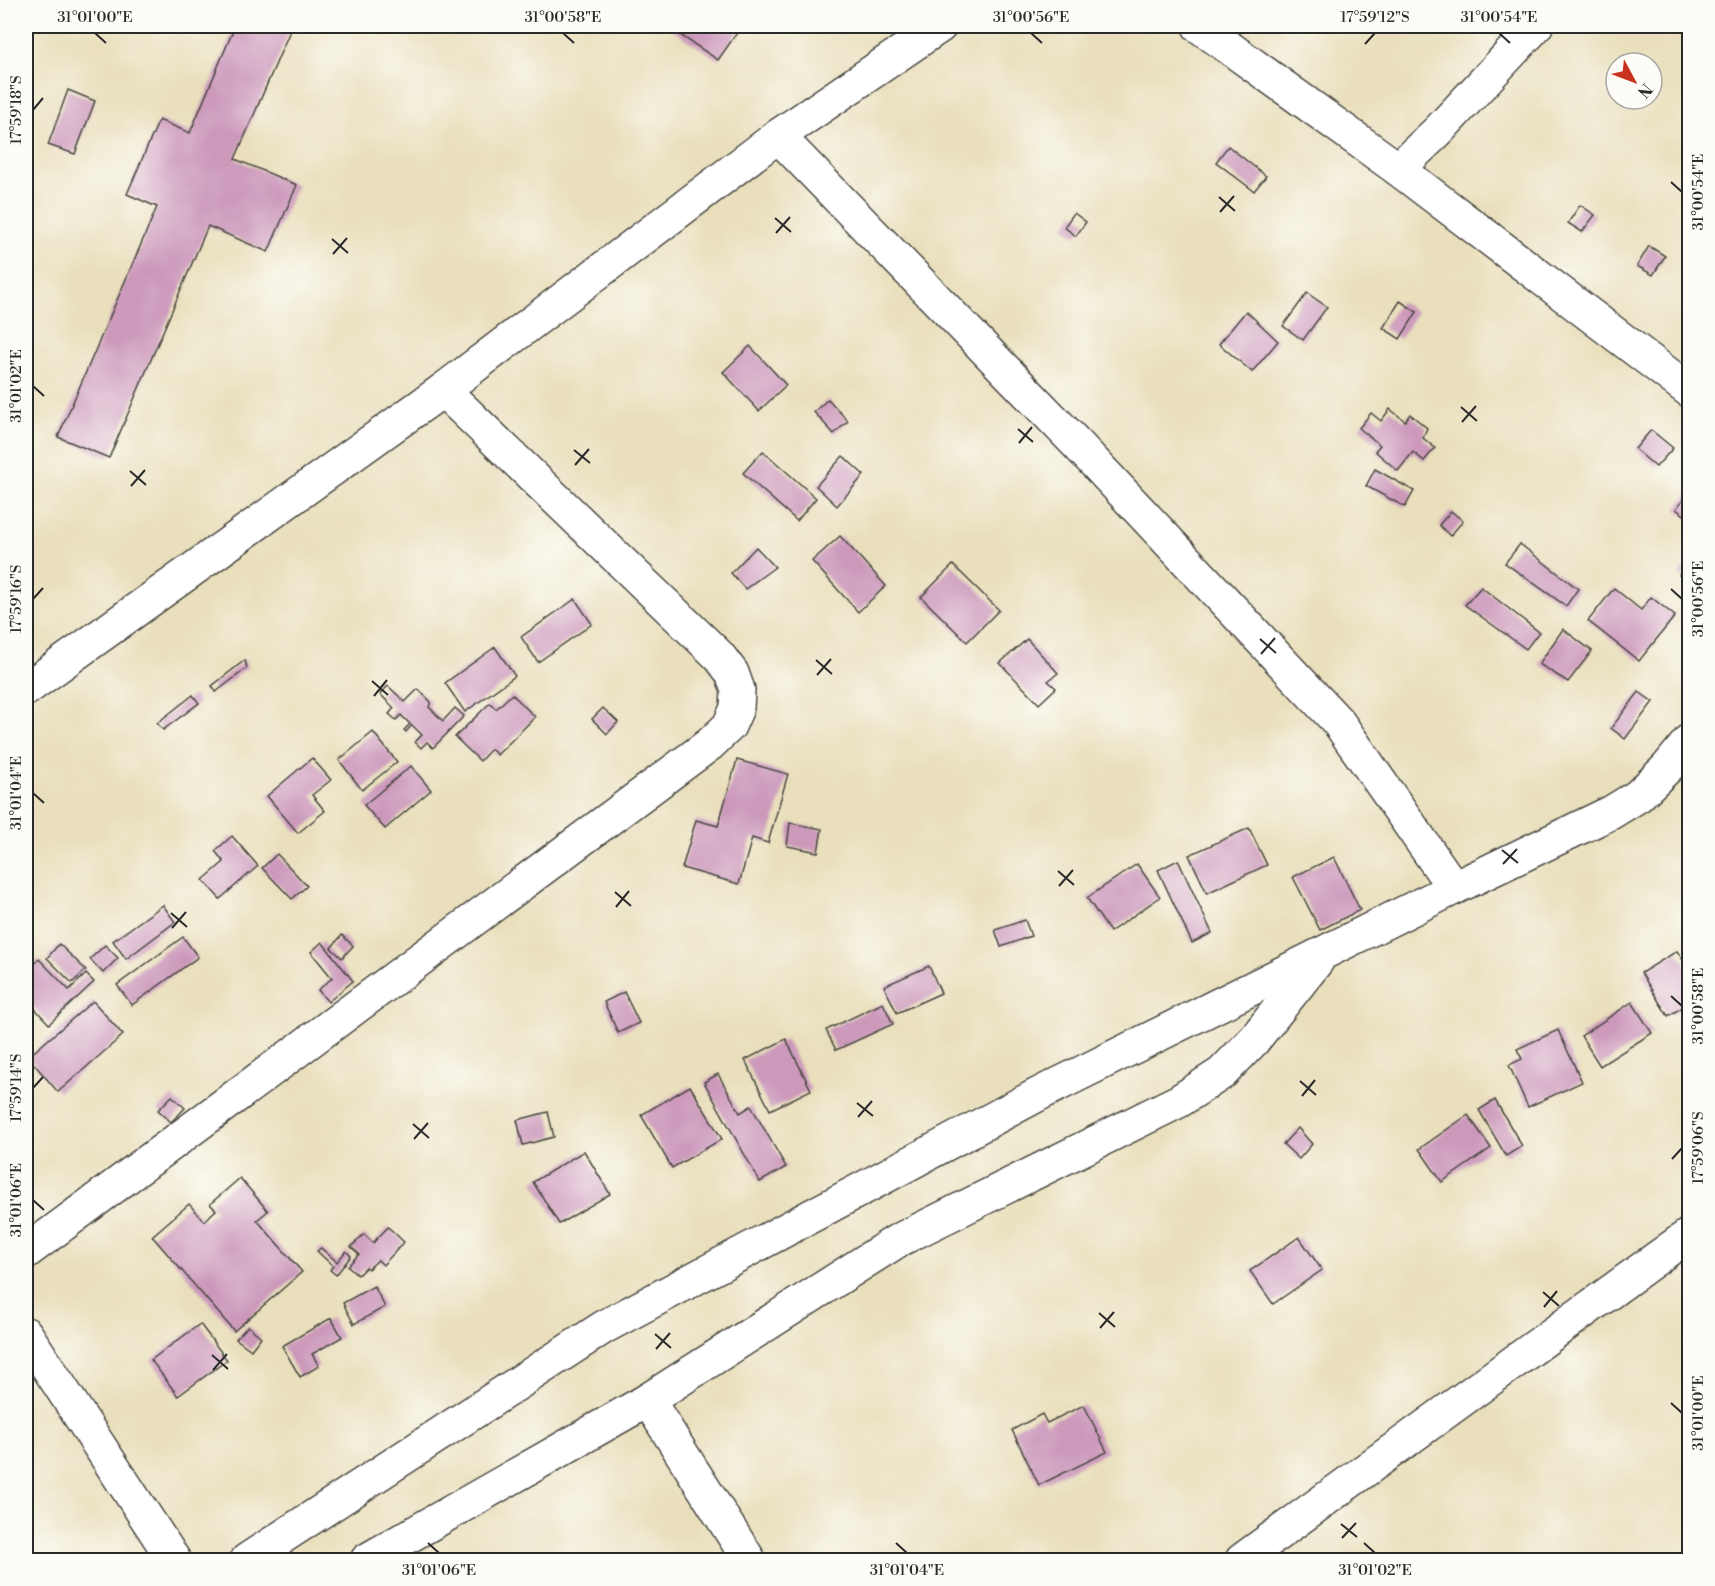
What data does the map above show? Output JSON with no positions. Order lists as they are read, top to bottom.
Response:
{
  "north": "bottom right",
  "coordinates": [
    "31°01'00\"E",
    "31°00'58\"E",
    "31°00'56\"E",
    "17°59'12\"S",
    "31°00'54\"E",
    "17°59'18\"S",
    "31°01'02\"E",
    "17°59'16\"S",
    "31°01'04\"E",
    "17°59'14\"S",
    "17°59'06\"S",
    "31°01'06\"E"
  ]
}
